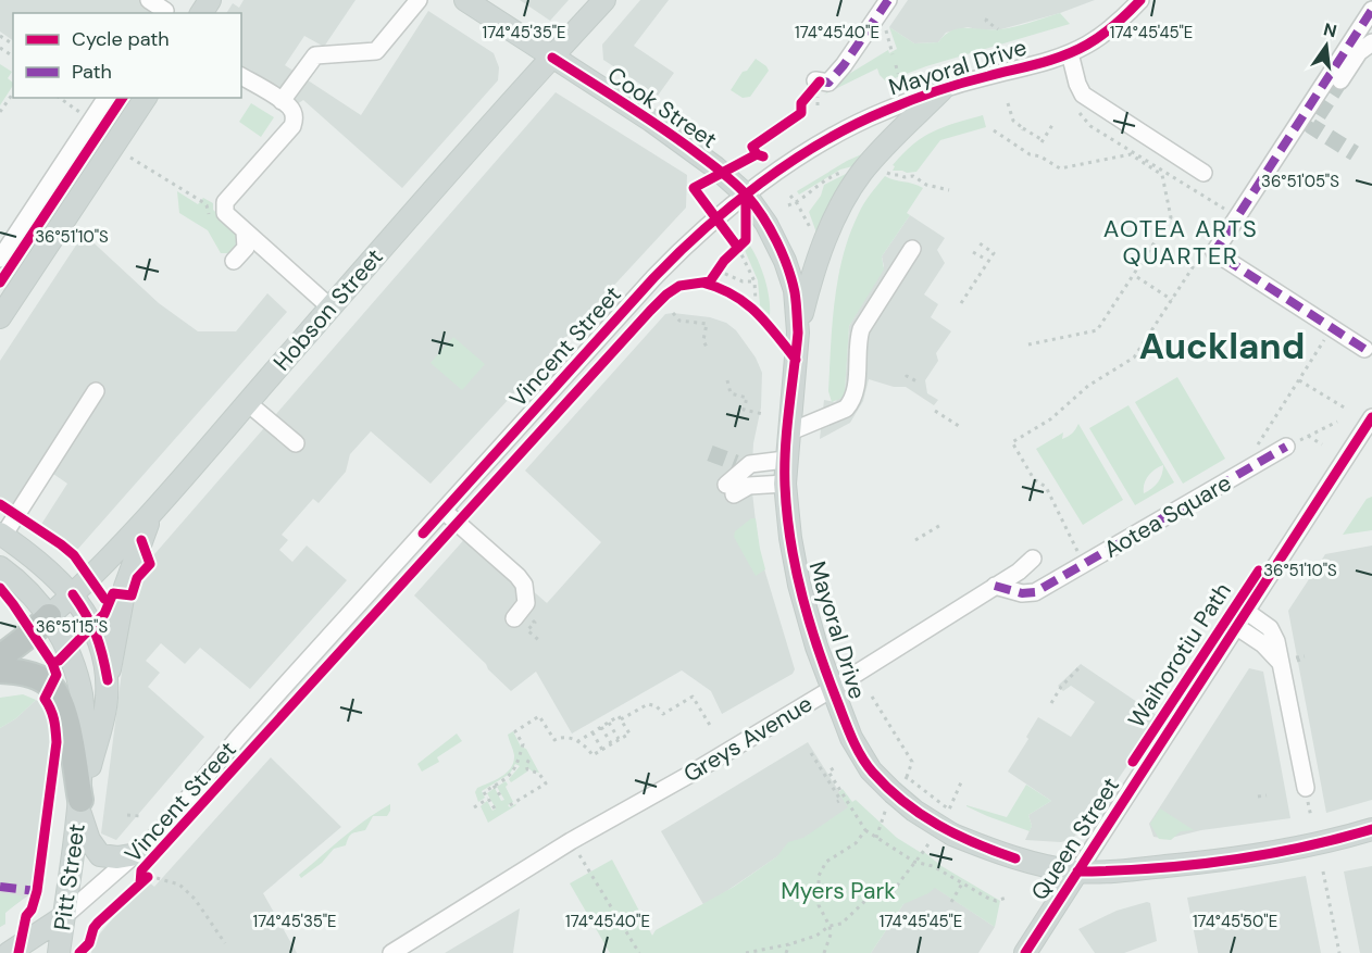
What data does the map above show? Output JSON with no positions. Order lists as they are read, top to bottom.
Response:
{
  "streets": {
    "main road": [
      "Mayoral Drive",
      "Cook Street",
      "Hobson Street",
      "Queen Street",
      "Pitt Street"
    ],
    "street": ["Vincent Street", "Aotea Square", "Greys Avenue"],
    "cycle path": ["Waihorotiu Path"]
  },
  "crossings": [
    ["Mayoral Drive", "Cook Street"],
    ["Mayoral Drive", "Vincent Street"],
    ["Mayoral Drive", "Greys Avenue"],
    ["Mayoral Drive", "Queen Street"],
    ["Cook Street", "Hobson Street"],
    ["Cook Street", "Vincent Street"],
    ["Hobson Street", "Pitt Street"],
    ["Vincent Street", "Pitt Street"],
    ["Aotea Square", "Greys Avenue"]
  ],
  "districts": ["AOTEA ARTS QUARTER", "Auckland"],
  "parks": ["Myers Park"],
  "legend": ["Cycle path", "Path"],
  "north": "top",
  "coordinates": [
    "174°45'35\"E",
    "174°45'40\"E",
    "174°45'45\"E",
    "36°51'05\"S",
    "36°51'10\"S",
    "36°51'15\"S",
    "174°45'50\"E"
  ]
}
